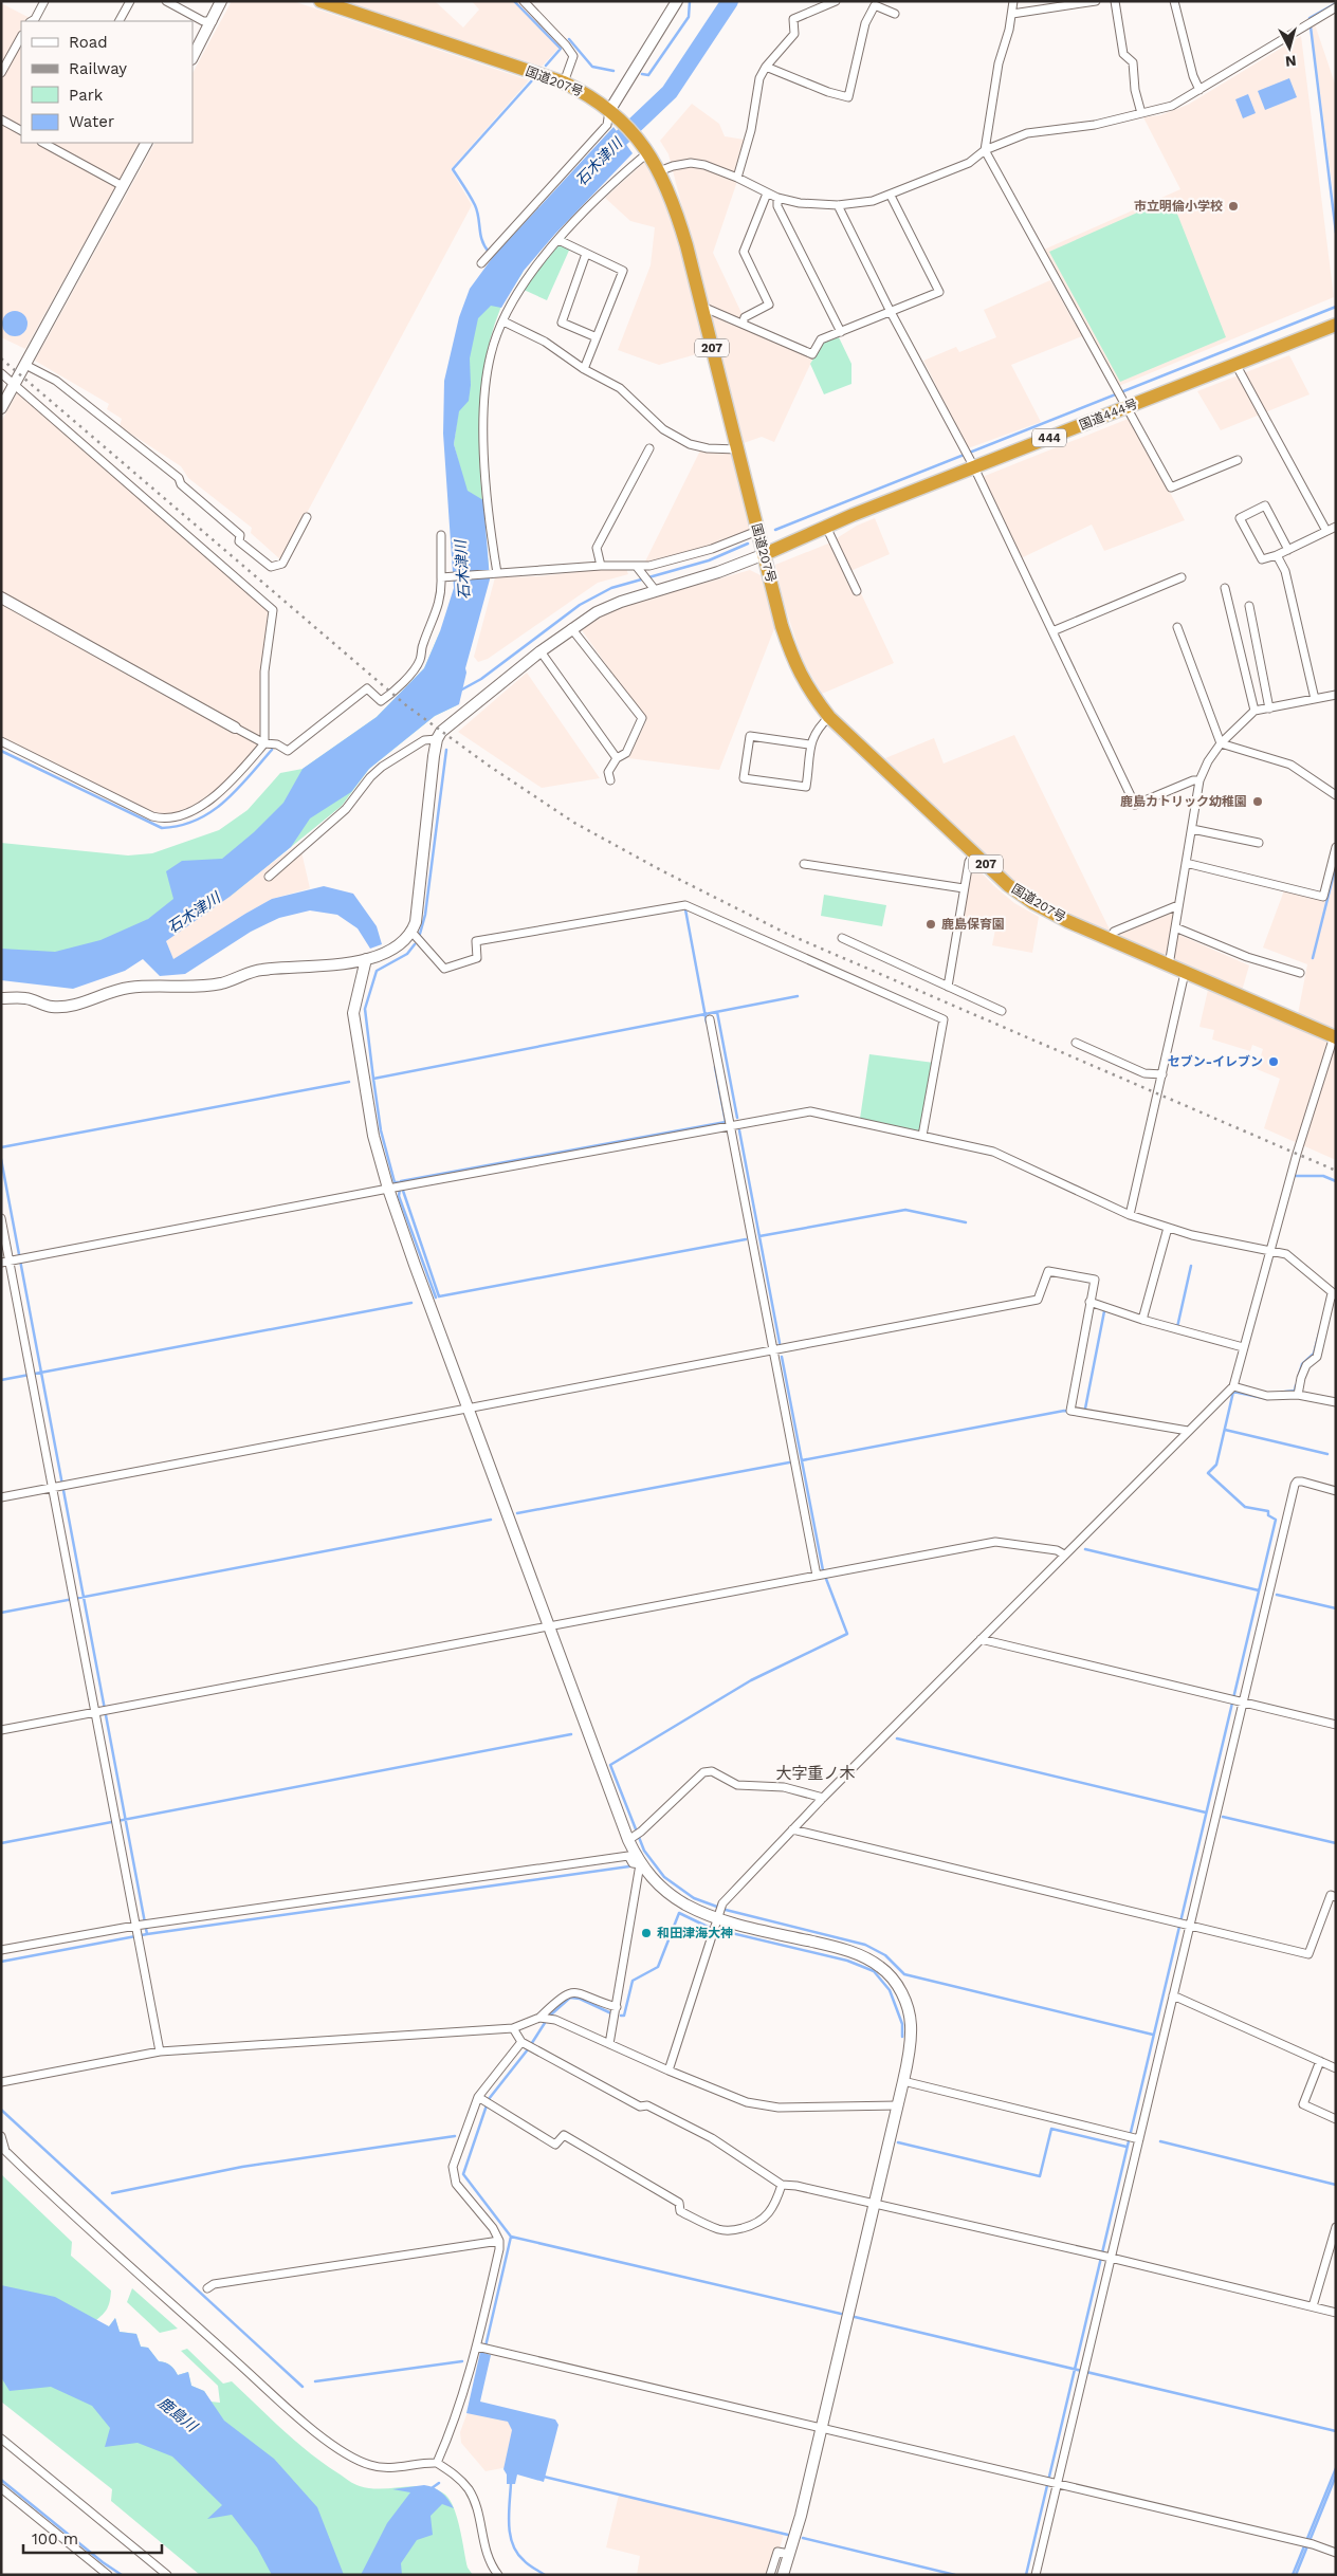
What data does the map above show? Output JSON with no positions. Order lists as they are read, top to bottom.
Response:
{
  "streets": {
    "highway": [
      "国道207号",
      "207",
      "国道444号",
      "444"
    ]
  },
  "crossings": [
    ["国道207号", "国道444号"]
  ],
  "districts": ["大字重ノ木"],
  "water": ["石木津川", "鹿島川"],
  "places": [
    "市立明倫小学校",
    "鹿島カトリック幼稚園",
    "鹿島保育園",
    "セブン-イレブン",
    "和田津海大神"
  ],
  "legend": [
    "Road",
    "Railway",
    "Park",
    "Water"
  ],
  "scale_bar": "100 m",
  "north": "bottom"
}
